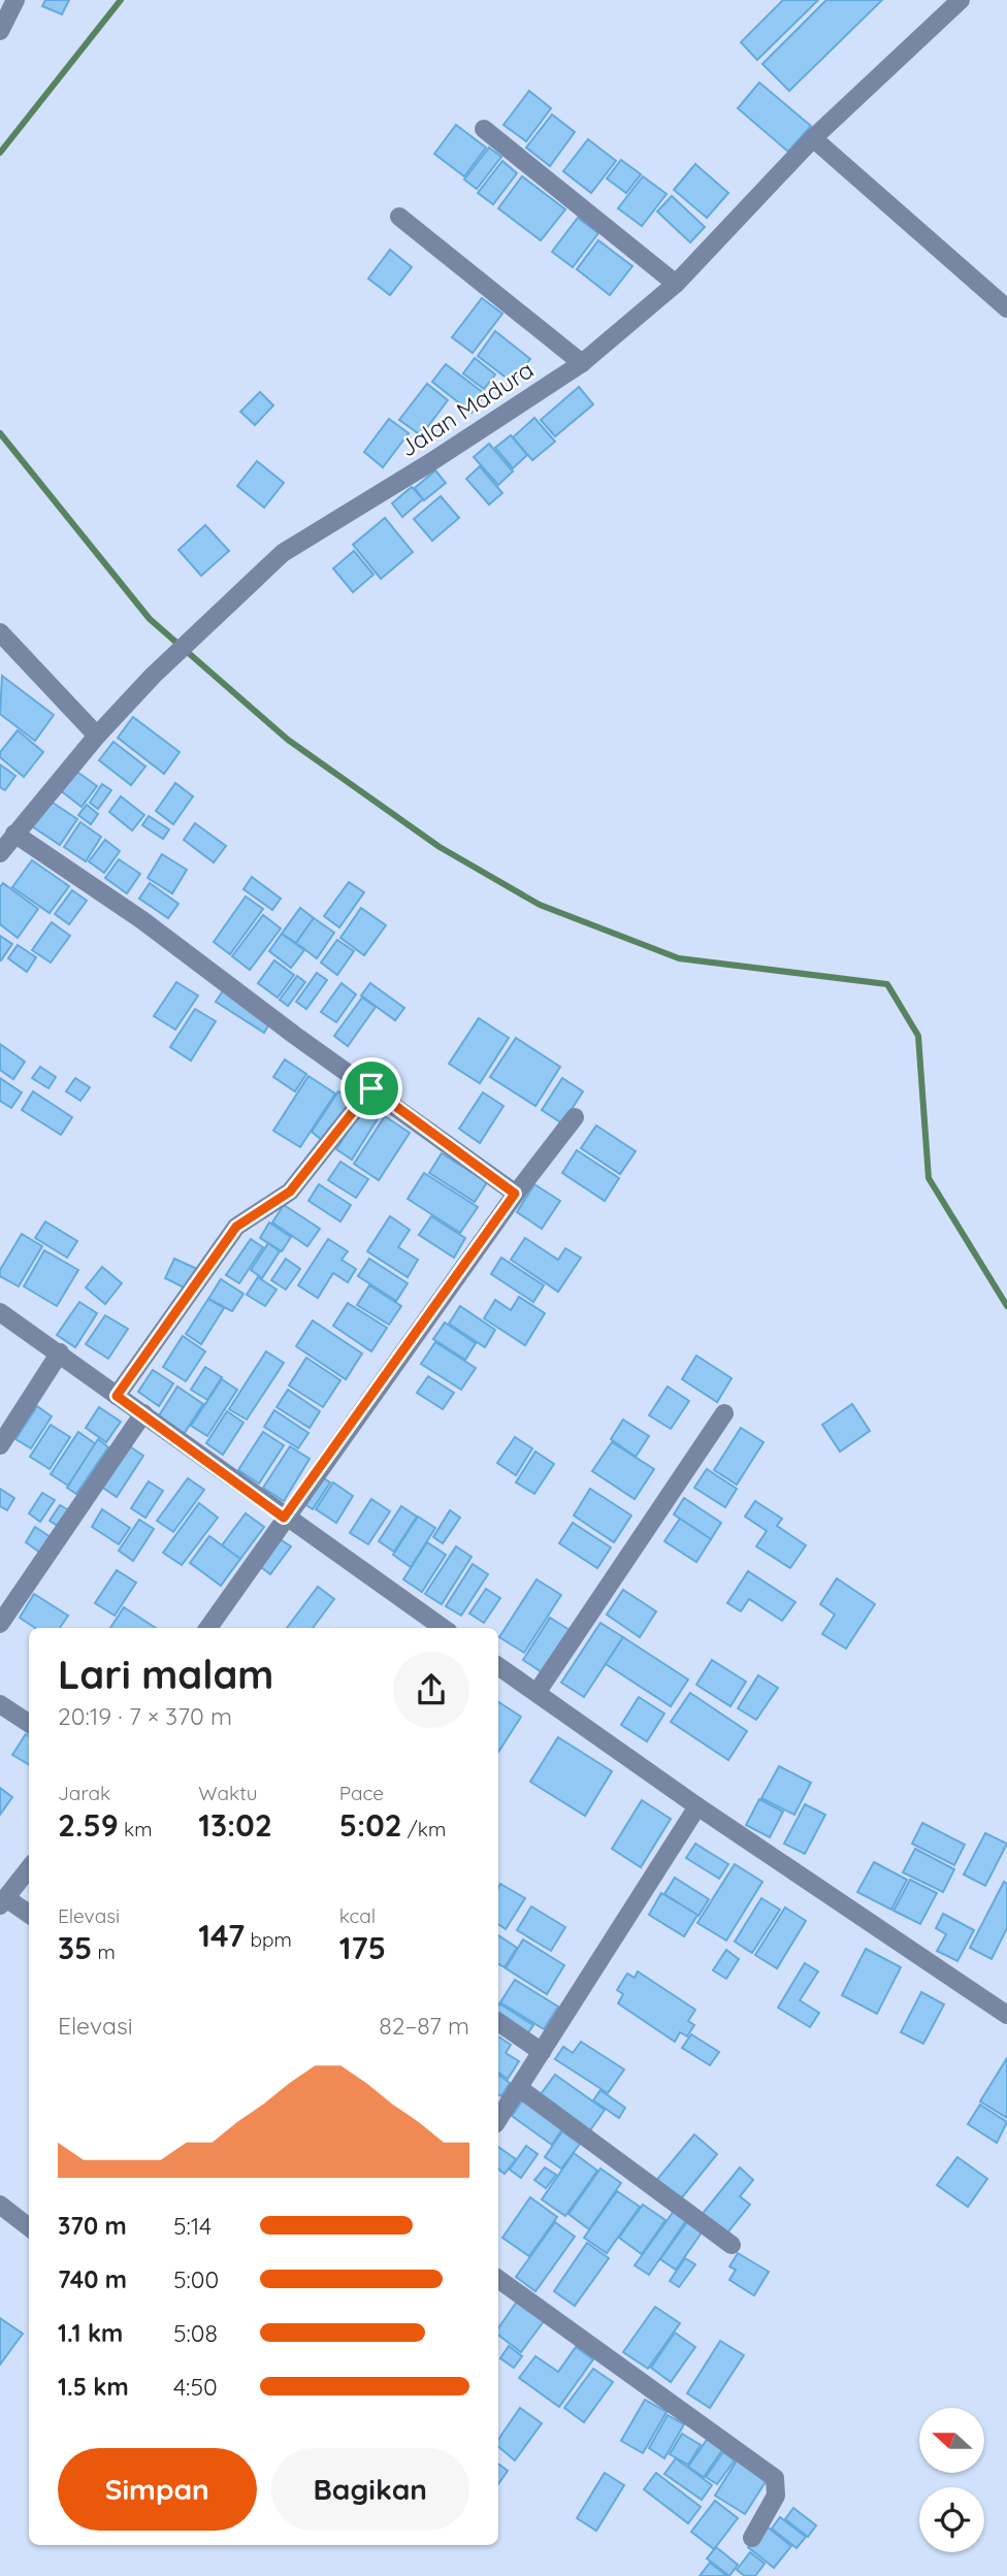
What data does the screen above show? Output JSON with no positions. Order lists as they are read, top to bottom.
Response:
{
  "streets": {
    "street": ["Jalan Madura"]
  },
  "north": "left",
  "page": {
    "heading": ["Lari malam", "20:19 · 7 × 370 m"],
    "stats": [
      ["Jarak", "2.59 km"],
      ["Waktu", "13:02"],
      ["Pace", "5:02 /km"],
      ["Elevasi", "35 m"],
      ["147 bpm"],
      ["kcal", "175"]
    ],
    "chart": ["Elevasi", "82–87 m"],
    "list": [
      {
        "name": "370 m",
        "note": "5:14"
      },
      {
        "name": "740 m",
        "note": "5:00"
      },
      {
        "name": "1.1 km",
        "note": "5:08"
      },
      {
        "name": "1.5 km",
        "note": "4:50"
      }
    ],
    "buttons": ["Simpan", "Bagikan"]
  }
}
